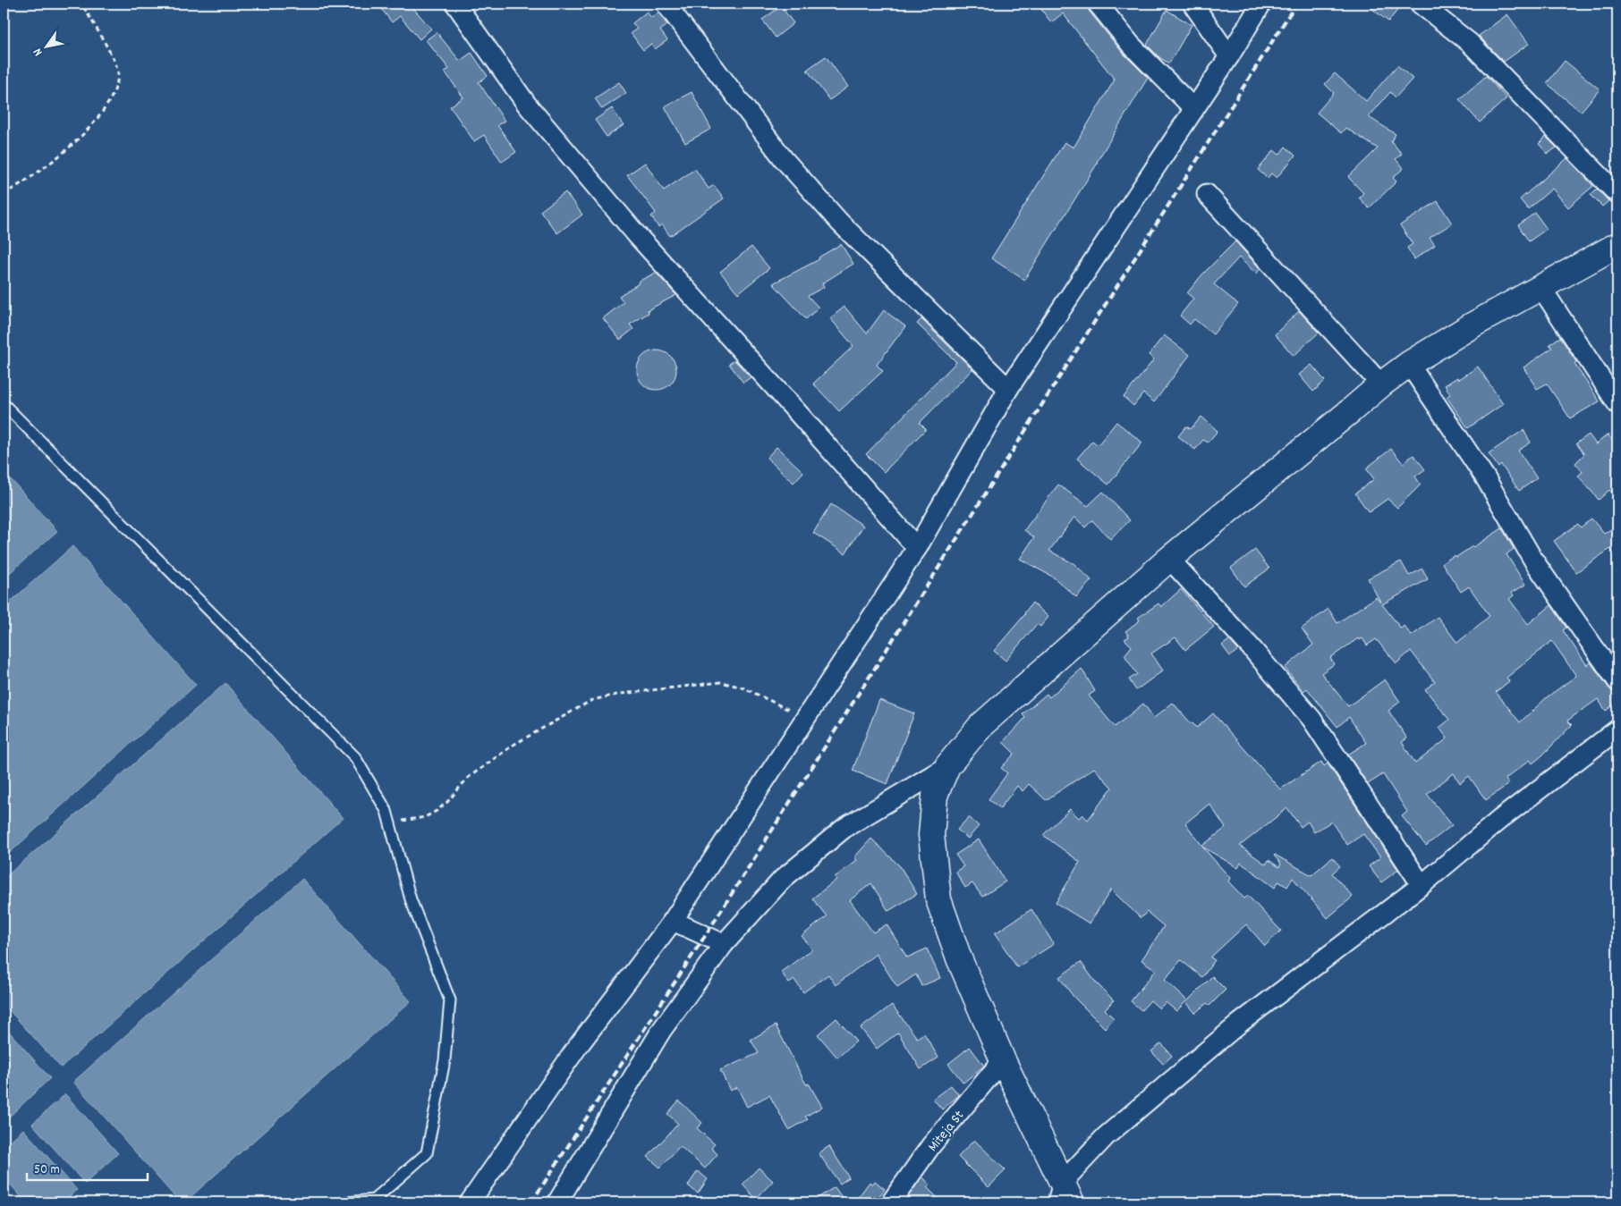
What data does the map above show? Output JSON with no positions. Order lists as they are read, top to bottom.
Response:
{
  "streets": {
    "street": ["Miteja St"]
  },
  "scale_bar": "50 m",
  "north": "bottom left"
}
